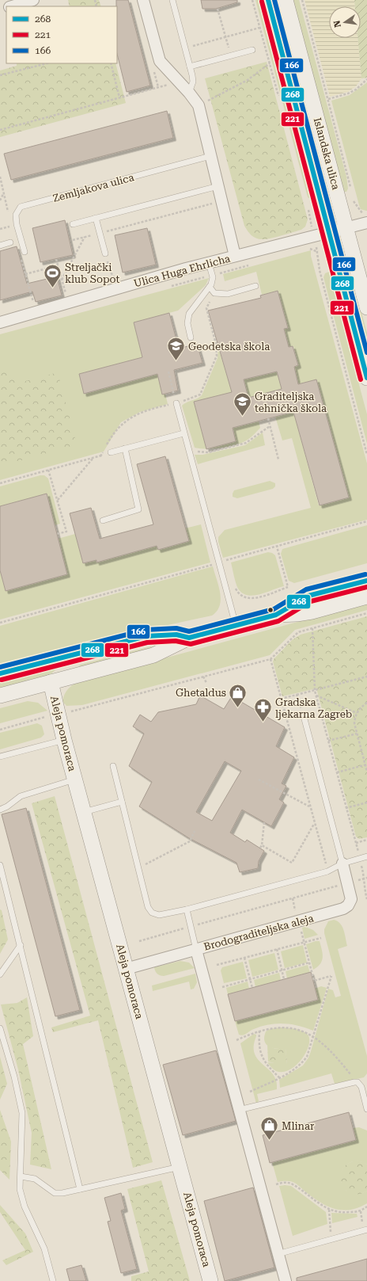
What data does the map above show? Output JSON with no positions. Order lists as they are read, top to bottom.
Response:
{
  "streets": {
    "street": [
      "Islandska ulica",
      "Ulica Huga Ehrlicha",
      "Aleja pomoraca",
      "Brodograditeljska aleja"
    ],
    "lane": ["Zemljakova ulica"]
  },
  "crossings": [
    ["Islandska ulica", "Ulica Huga Ehrlicha"],
    ["Aleja pomoraca", "Brodograditeljska aleja"]
  ],
  "places": {
    "sports": ["Streljački klub Sopot"],
    "school or university": ["Geodetska škola", "Graditeljska tehnička škola"],
    "shop": ["Ghetaldus", "Mlinar"],
    "pharmacy": ["Gradska ljekarna Zagreb"]
  },
  "lines": ["transit line 268", "transit line 166", "transit line 221"],
  "legend": ["268", "221", "166"],
  "north": "left"
}
